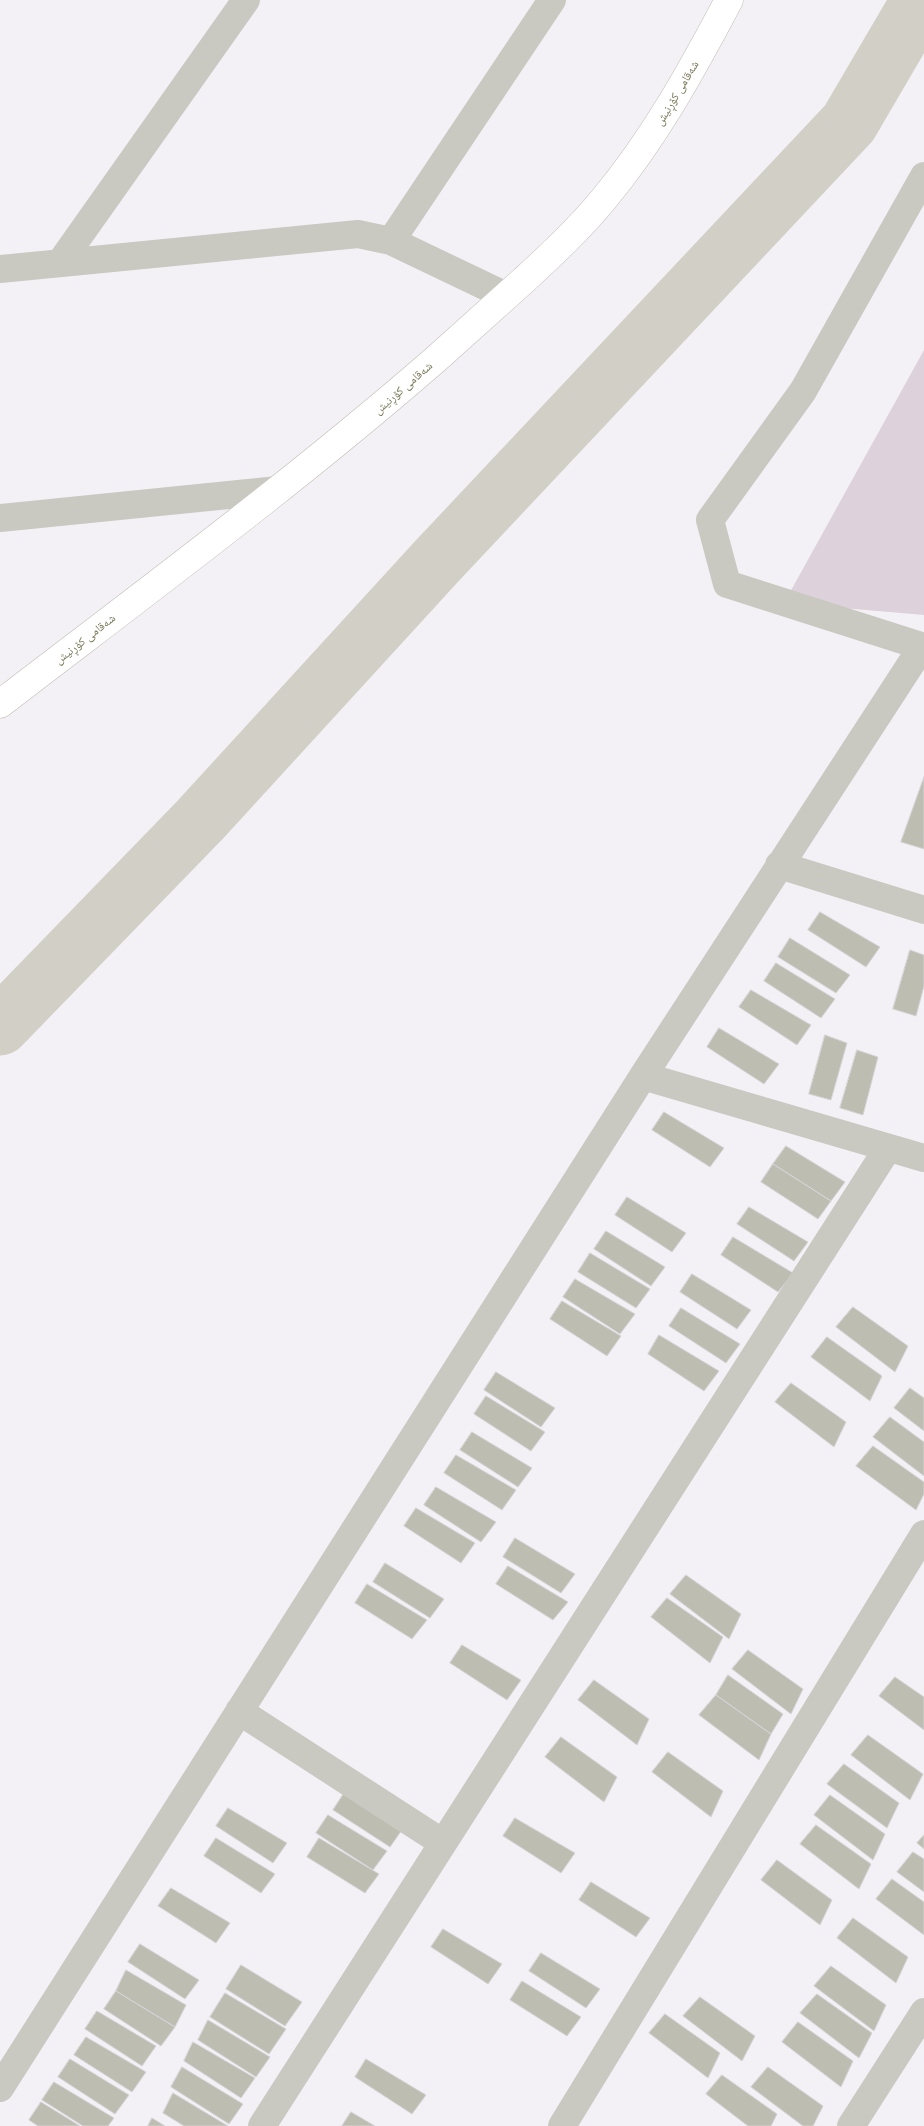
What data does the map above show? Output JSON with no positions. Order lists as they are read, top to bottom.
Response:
{
  "streets": {
    "main road": ["شەقامی کۆڕنیش"]
  }
}
